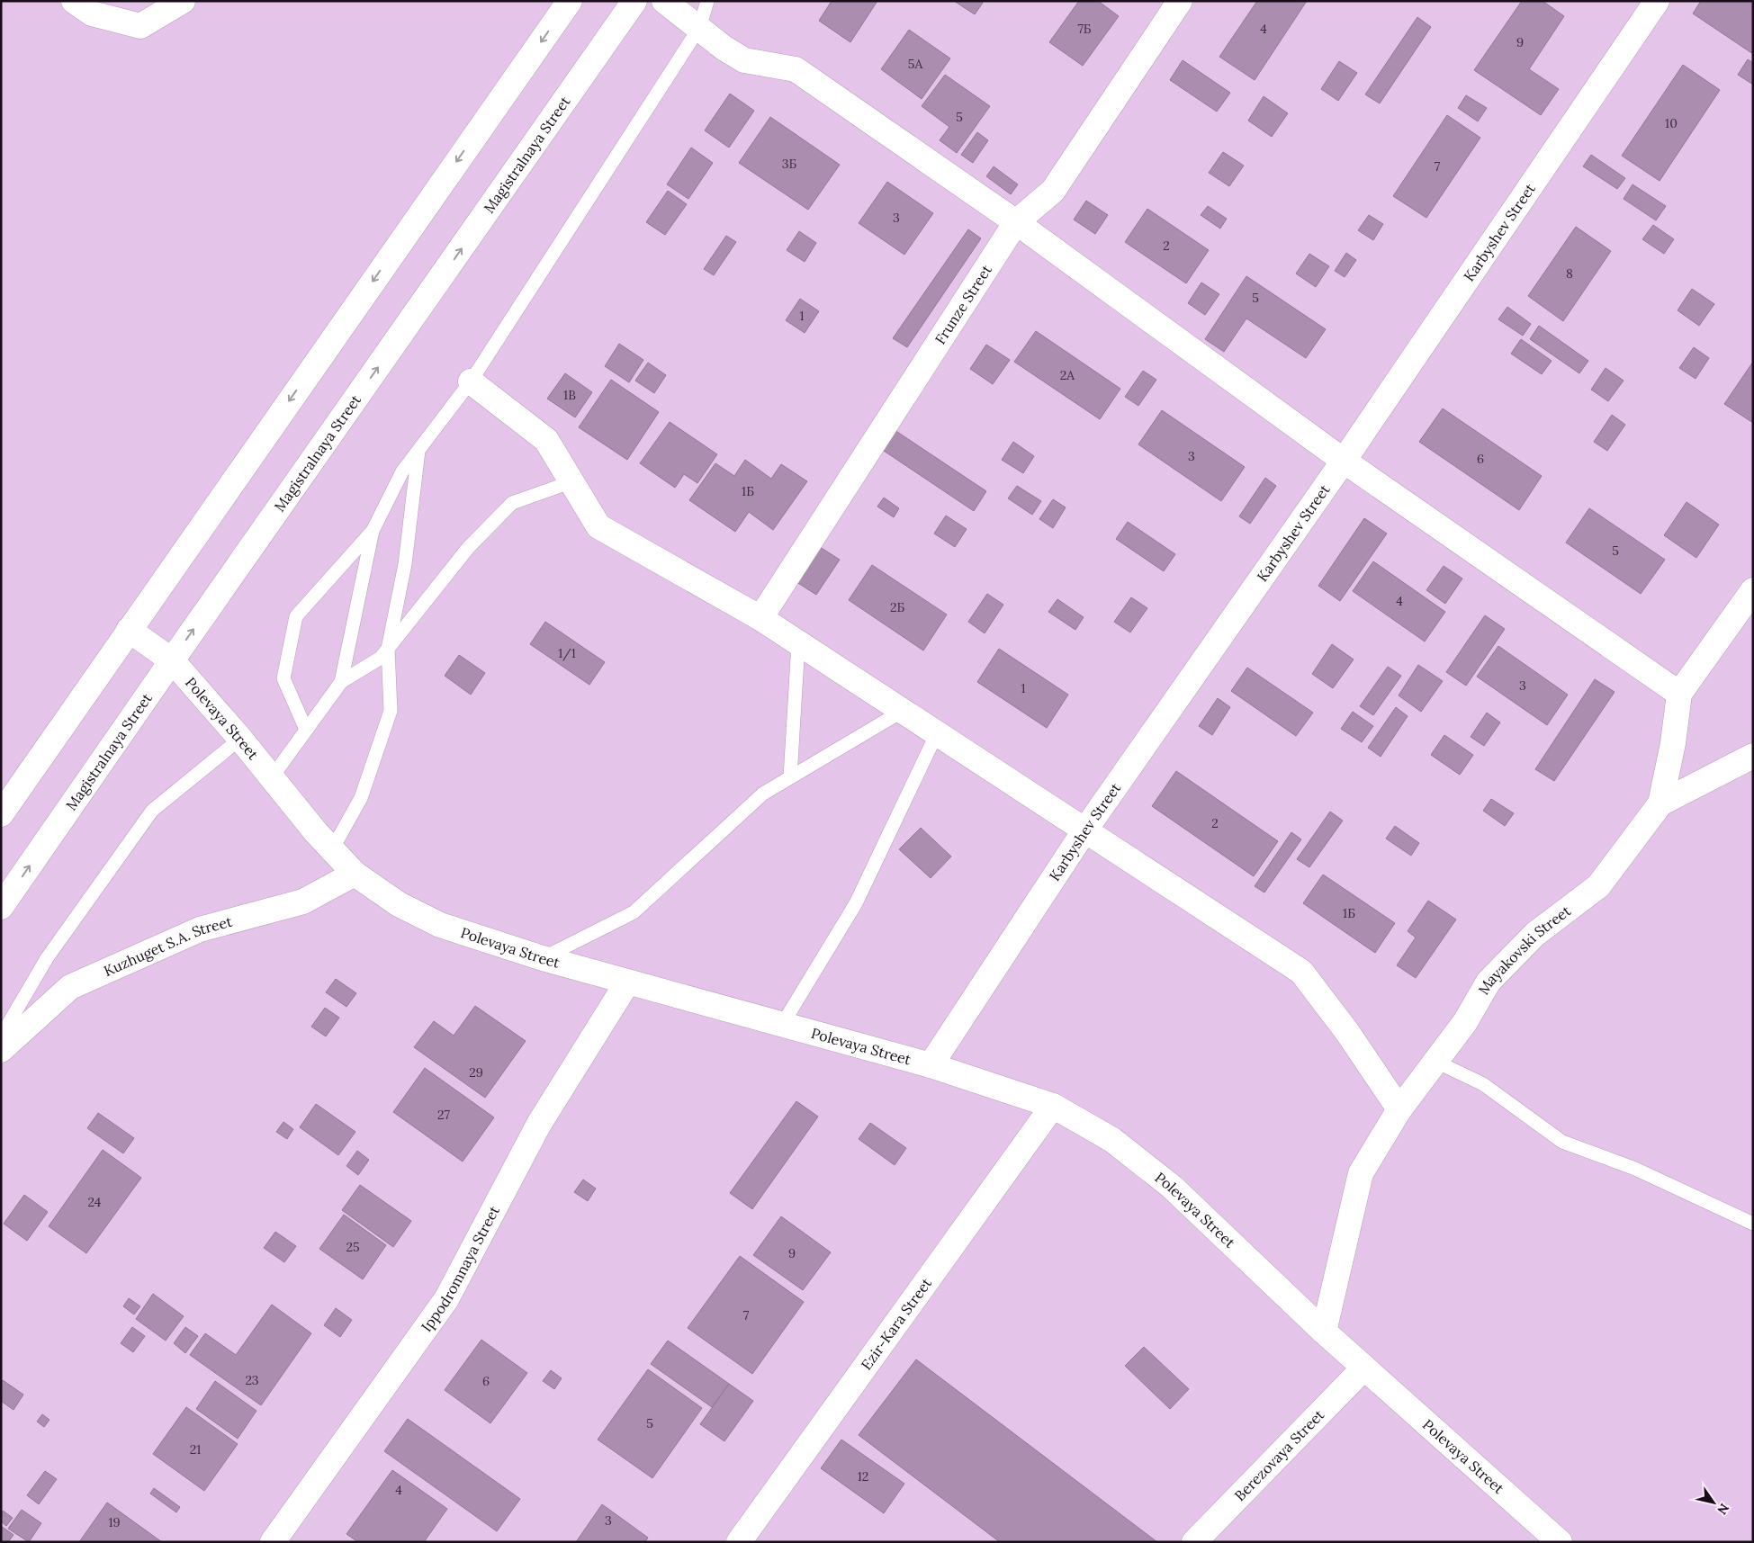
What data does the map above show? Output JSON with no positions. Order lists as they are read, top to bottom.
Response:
{
  "streets": {
    "street": [
      "Magistralnaya Street",
      "Karbyshev Street",
      "Frunze Street",
      "Polevaya Street",
      "Kuzhuget S.A. Street",
      "Mayakovski Street",
      "Ippodromnaya Street",
      "Ezir-Kara Street",
      "Berezovaya Street"
    ]
  },
  "crossings": [
    ["Magistralnaya Street", "Polevaya Street"],
    ["Karbyshev Street", "Polevaya Street"],
    ["Polevaya Street", "Kuzhuget S.A. Street"],
    ["Polevaya Street", "Mayakovski Street"],
    ["Polevaya Street", "Ippodromnaya Street"],
    ["Polevaya Street", "Ezir-Kara Street"],
    ["Polevaya Street", "Berezovaya Street"]
  ],
  "house_numbers": [
    "7Б",
    "4",
    "9",
    "5А",
    "5",
    "10",
    "3Б",
    "7",
    "3",
    "2",
    "8",
    "5",
    "1",
    "2А",
    "1В",
    "3",
    "6",
    "1Б",
    "5",
    "4",
    "2Б",
    "1/1",
    "3",
    "1",
    "2",
    "1Б",
    "29",
    "27",
    "24",
    "25",
    "9",
    "7",
    "23",
    "6",
    "5",
    "21",
    "12",
    "4",
    "3",
    "19"
  ],
  "north": "bottom right"
}
